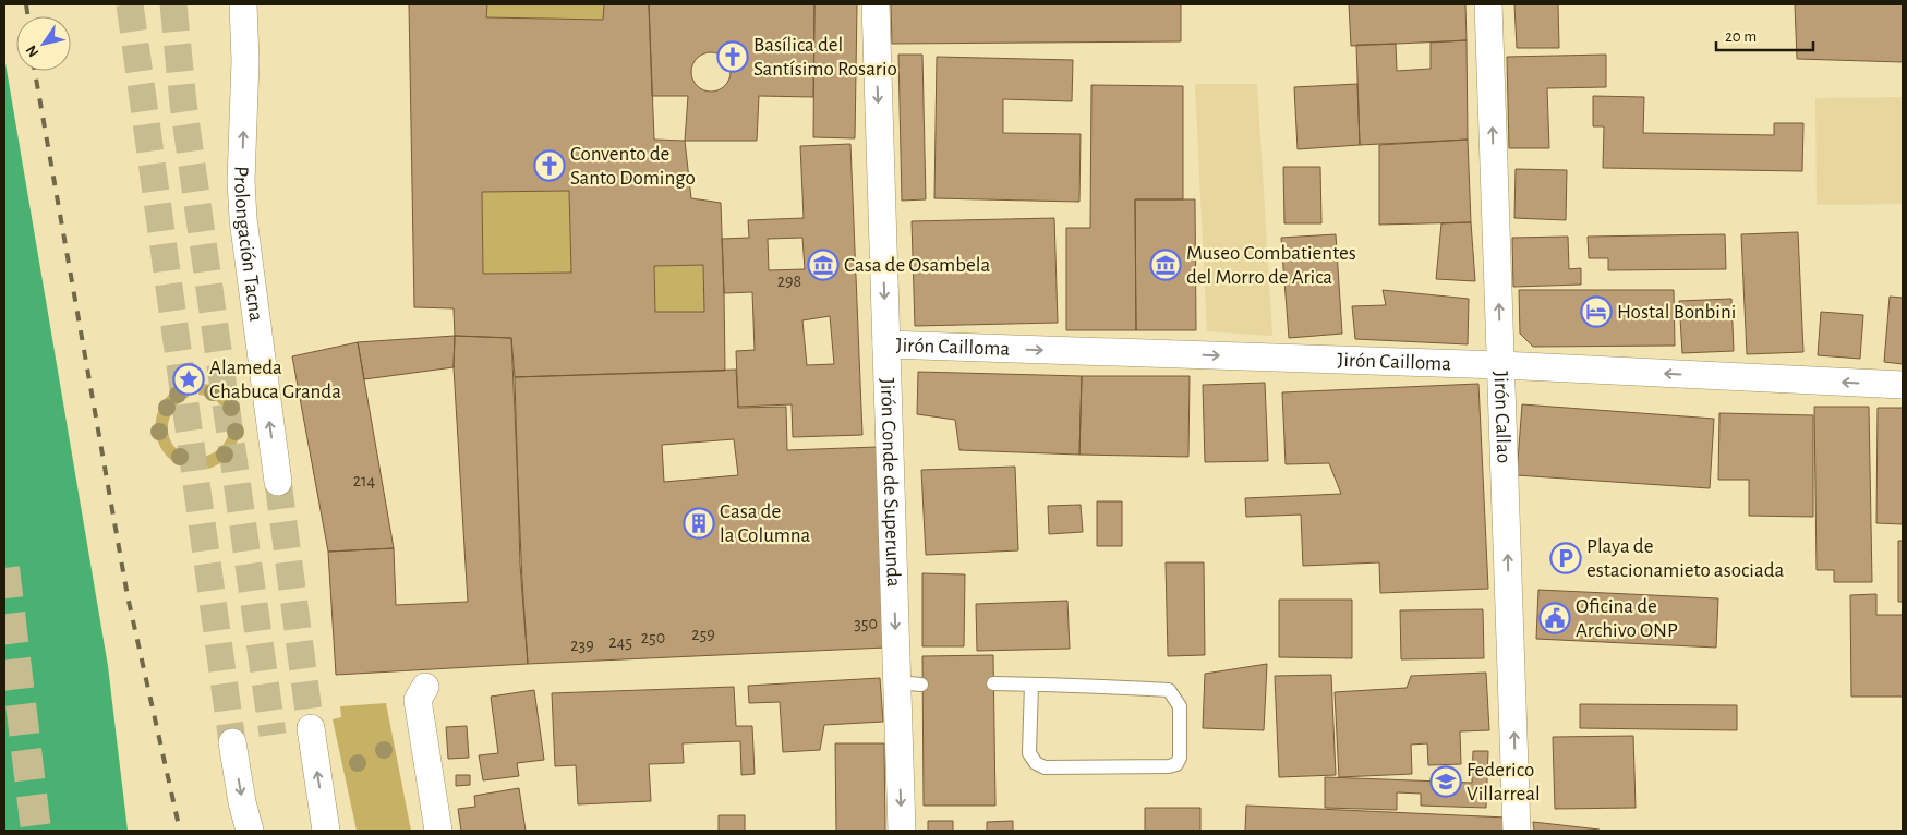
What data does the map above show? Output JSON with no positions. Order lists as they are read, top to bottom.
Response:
{
  "streets": {
    "street": [
      "Prolongación Tacna",
      "Jirón Cailloma",
      "Jirón Callao",
      "Jirón Conde de Superunda"
    ]
  },
  "crossings": [
    ["Jirón Cailloma", "Jirón Callao"],
    ["Jirón Cailloma", "Jirón Conde de Superunda"]
  ],
  "one_way": ["Prolongación Tacna", "Jirón Callao", "Jirón Conde de Superunda"],
  "places": {
    "church": ["Basílica del Santísimo Rosario", "Convento de Santo Domingo"],
    "museum": ["Casa de Osambela", "Museo Combatientes del Morro de Arica"],
    "hotel": ["Hostal Bonbini"],
    "place": ["Alameda Chabuca Granda"],
    "building": ["Casa de la Columna"],
    "parking": ["Playa de estacionamieto asociada"],
    "public building": ["Oficina de Archivo ONP"],
    "school or university": ["Federico Villarreal"]
  },
  "house_numbers": [
    "298",
    "214",
    "350",
    "259",
    "250",
    "245",
    "239"
  ],
  "scale_bar": "20 m",
  "north": "bottom left"
}
